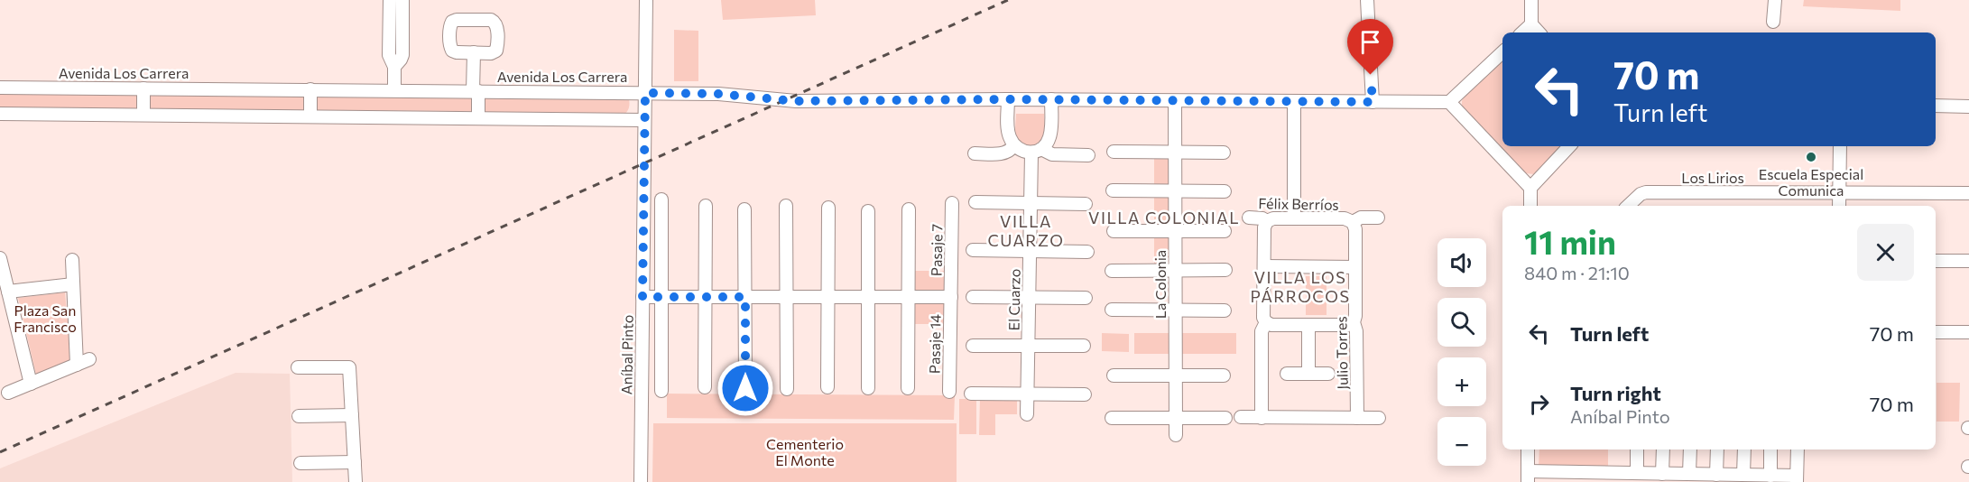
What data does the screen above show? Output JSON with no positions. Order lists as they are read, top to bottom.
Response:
{
  "streets": {
    "street": [
      "Avenida Los Carrera",
      "Los Lirios",
      "Félix Berríos",
      "Pasaje 7",
      "La Colonia",
      "El Cuarzo",
      "Pasaje 14",
      "Julio Torres",
      "Aníbal Pinto"
    ]
  },
  "crossings": [
    ["Avenida Los Carrera", "La Colonia"],
    ["Avenida Los Carrera", "El Cuarzo"],
    ["Avenida Los Carrera", "Aníbal Pinto"],
    ["Félix Berríos", "Julio Torres"],
    ["Pasaje 7", "Pasaje 14"]
  ],
  "districts": ["VILLA COLONIAL", "VILLA CUARZO", "VILLA LOS PÁRROCOS"],
  "parks": ["Plaza San Francisco", "Cementerio El Monte"],
  "places": ["Escuela Especial Comunica"],
  "page": {
    "turn": ["70 m", "Turn left"],
    "heading": ["11 min", "840 m · 21:10"],
    "map_buttons": ["+", "−"],
    "list": [
      {
        "name": "Turn left",
        "value": "70 m"
      },
      {
        "name": "Turn right",
        "note": "Aníbal Pinto",
        "value": "70 m"
      }
    ]
  }
}
